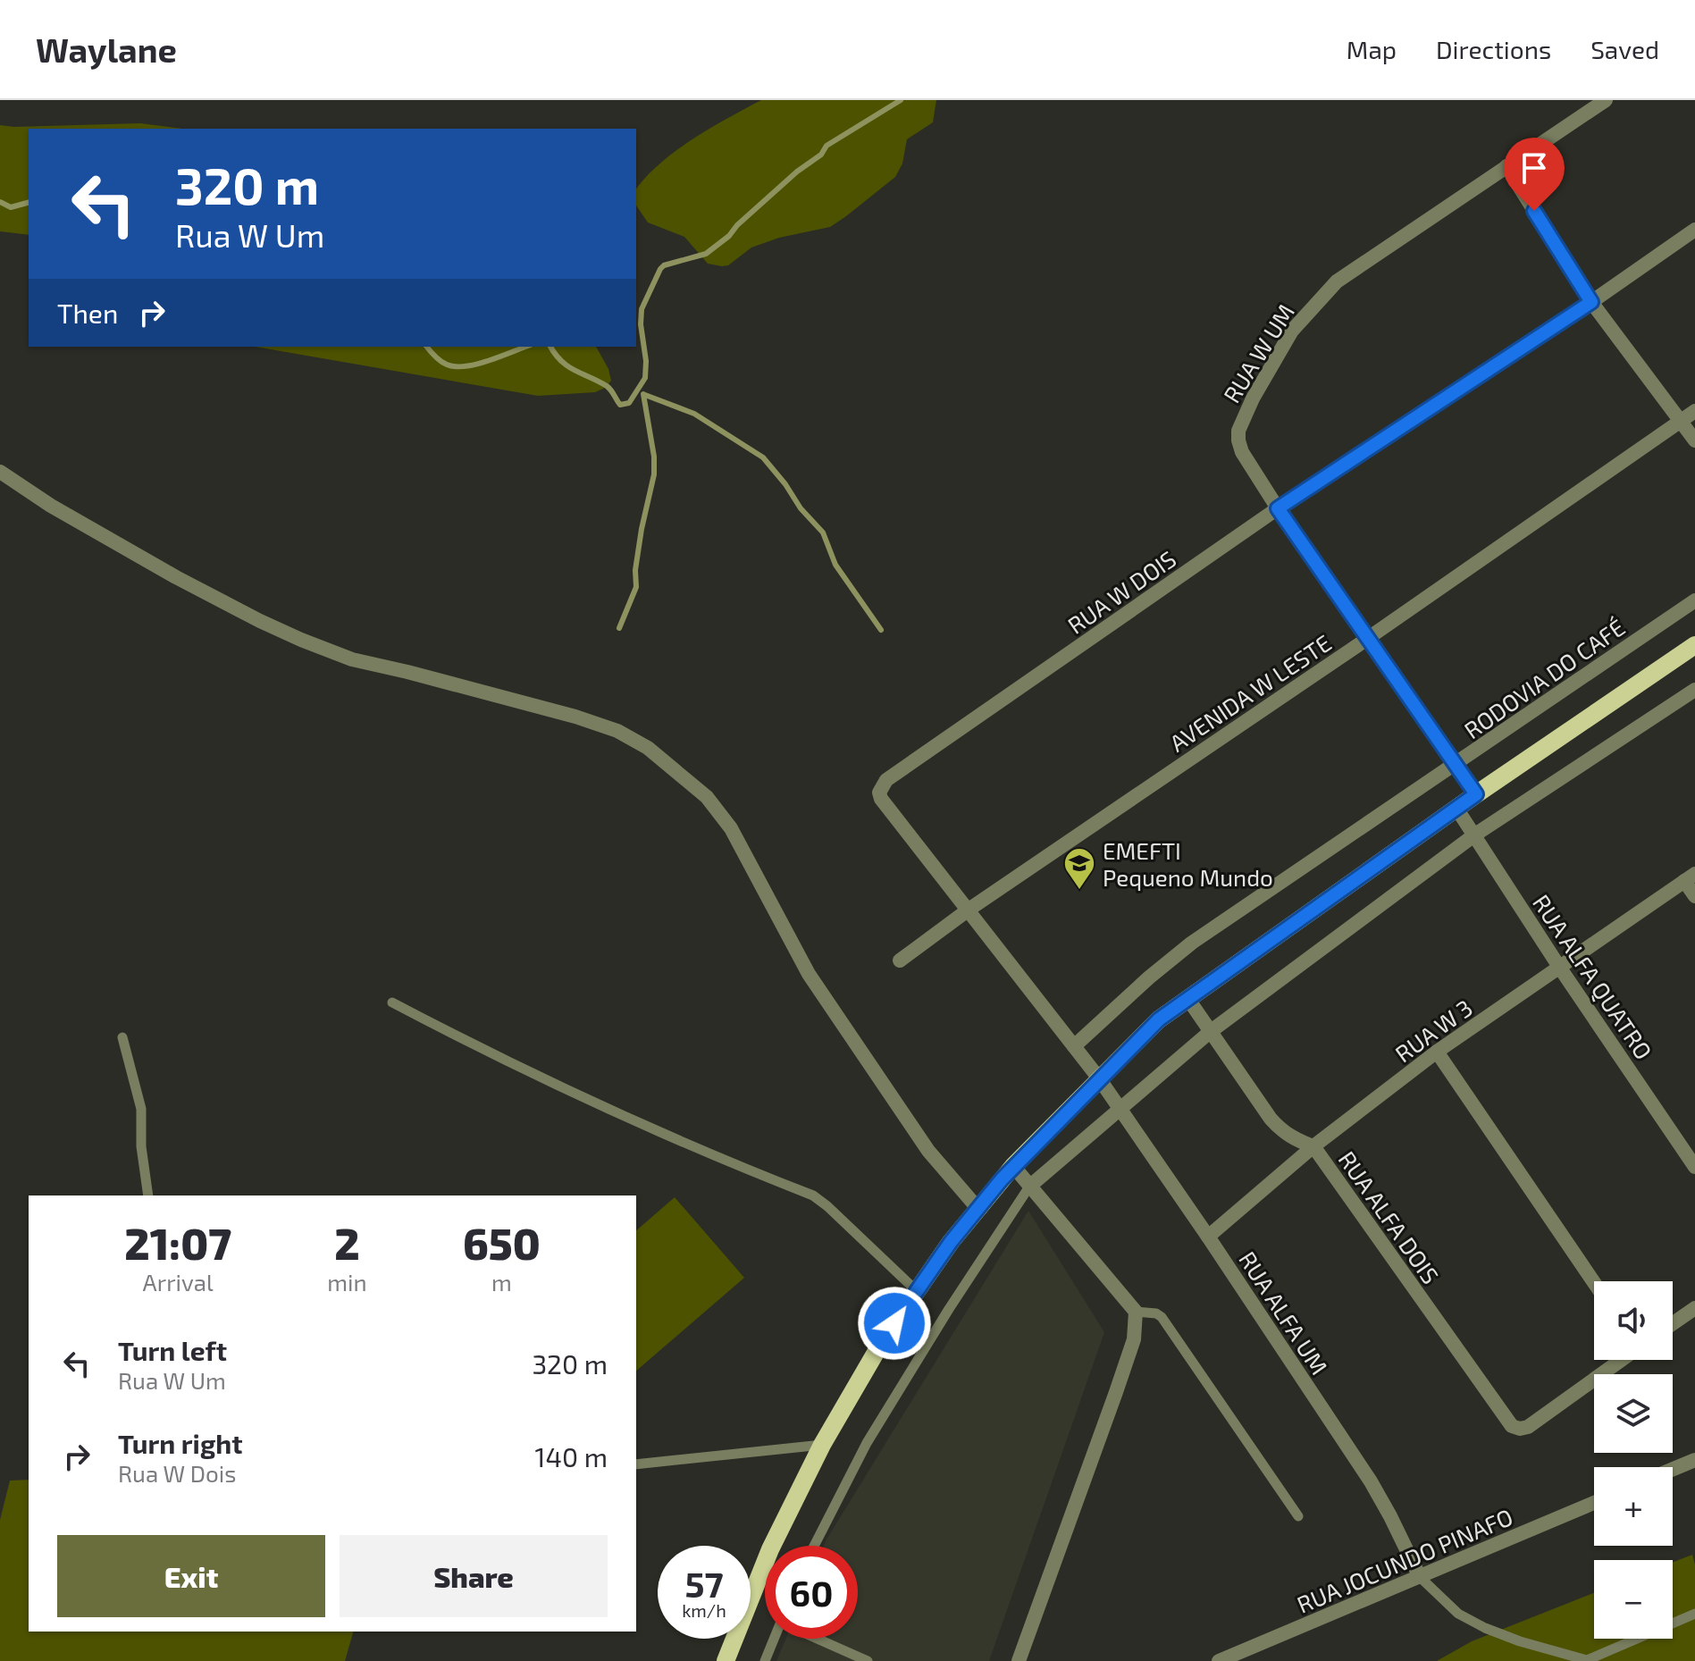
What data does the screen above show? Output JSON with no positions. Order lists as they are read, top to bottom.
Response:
{
  "streets": {
    "street": [
      "RUA W UM",
      "RUA W DOIS",
      "RODOVIA DO CAFÉ",
      "AVENIDA W LESTE",
      "RUA ALFA QUATRO",
      "RUA W 3",
      "RUA ALFA DOIS",
      "RUA ALFA UM",
      "RUA JOCUNDO PINAFO"
    ]
  },
  "crossings": [
    ["RUA W UM", "RUA W DOIS"],
    ["RUA W UM", "RODOVIA DO CAFÉ"],
    ["RUA W UM", "AVENIDA W LESTE"],
    ["RUA W DOIS", "RODOVIA DO CAFÉ"],
    ["RUA W DOIS", "AVENIDA W LESTE"],
    ["RUA W DOIS", "RUA ALFA UM"],
    ["RUA ALFA QUATRO", "RUA W 3"],
    ["RUA W 3", "RUA ALFA DOIS"],
    ["RUA W 3", "RUA ALFA UM"],
    ["RUA ALFA UM", "RUA JOCUNDO PINAFO"]
  ],
  "places": {
    "school or university": ["EMEFTI Pequeno Mundo"]
  },
  "page": {
    "header": "Waylane",
    "nav": ["Map", "Directions", "Saved"],
    "turn": ["320 m", "Rua W Um"],
    "then": "Then",
    "eta": [
      "21:07",
      "Arrival",
      "2",
      "min",
      "650",
      "m"
    ],
    "map_buttons": ["+", "−"],
    "list": [
      {
        "name": "Turn left",
        "note": "Rua W Um",
        "value": "320 m"
      },
      {
        "name": "Turn right",
        "note": "Rua W Dois",
        "value": "140 m"
      }
    ],
    "buttons": ["Exit", "Share"],
    "speed": "57 km/h",
    "limit": "60"
  }
}
